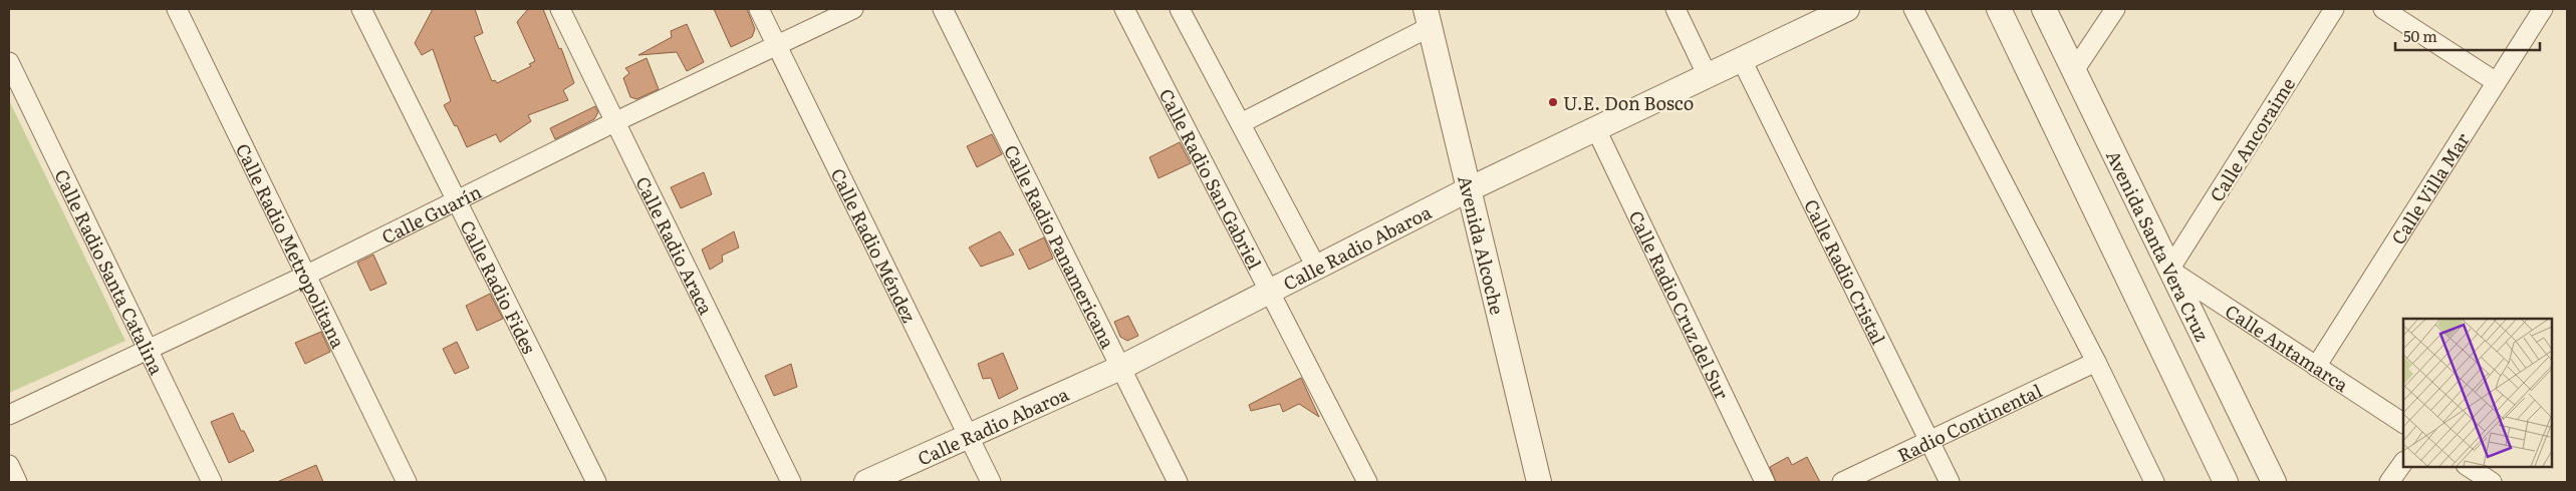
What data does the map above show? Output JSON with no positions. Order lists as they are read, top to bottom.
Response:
{
  "streets": {
    "street": [
      "Calle Ancoraime",
      "Calle Radio San Gabriel",
      "Calle Villa Mar",
      "Calle Guarín",
      "Calle Radio Metropolitana",
      "Calle Radio Araca",
      "Calle Radio Méndez",
      "Calle Radio Panamericana",
      "Avenida Alcoche",
      "Avenida Santa Vera Cruz",
      "Calle Radio Abaroa",
      "Calle Radio Santa Catalina",
      "Calle Radio Cristal",
      "Calle Radio Fides",
      "Calle Radio Cruz del Sur",
      "Calle Antamarca",
      "Radio Continental"
    ]
  },
  "crossings": [
    ["Calle Ancoraime", "Avenida Santa Vera Cruz"],
    ["Calle Ancoraime", "Calle Antamarca"],
    ["Calle Radio San Gabriel", "Calle Radio Abaroa"],
    ["Calle Villa Mar", "Calle Antamarca"],
    ["Calle Guarín", "Calle Radio Metropolitana"],
    ["Calle Guarín", "Calle Radio Araca"],
    ["Calle Guarín", "Calle Radio Méndez"],
    ["Calle Guarín", "Calle Radio Santa Catalina"],
    ["Calle Guarín", "Calle Radio Fides"],
    ["Calle Radio Méndez", "Calle Radio Abaroa"],
    ["Calle Radio Panamericana", "Calle Radio Abaroa"],
    ["Avenida Alcoche", "Calle Radio Abaroa"],
    ["Avenida Santa Vera Cruz", "Calle Antamarca"],
    ["Calle Radio Abaroa", "Calle Radio Cristal"],
    ["Calle Radio Abaroa", "Calle Radio Cruz del Sur"],
    ["Calle Radio Cristal", "Radio Continental"]
  ],
  "places": ["U.E. Don Bosco"],
  "scale_bar": "50 m"
}
